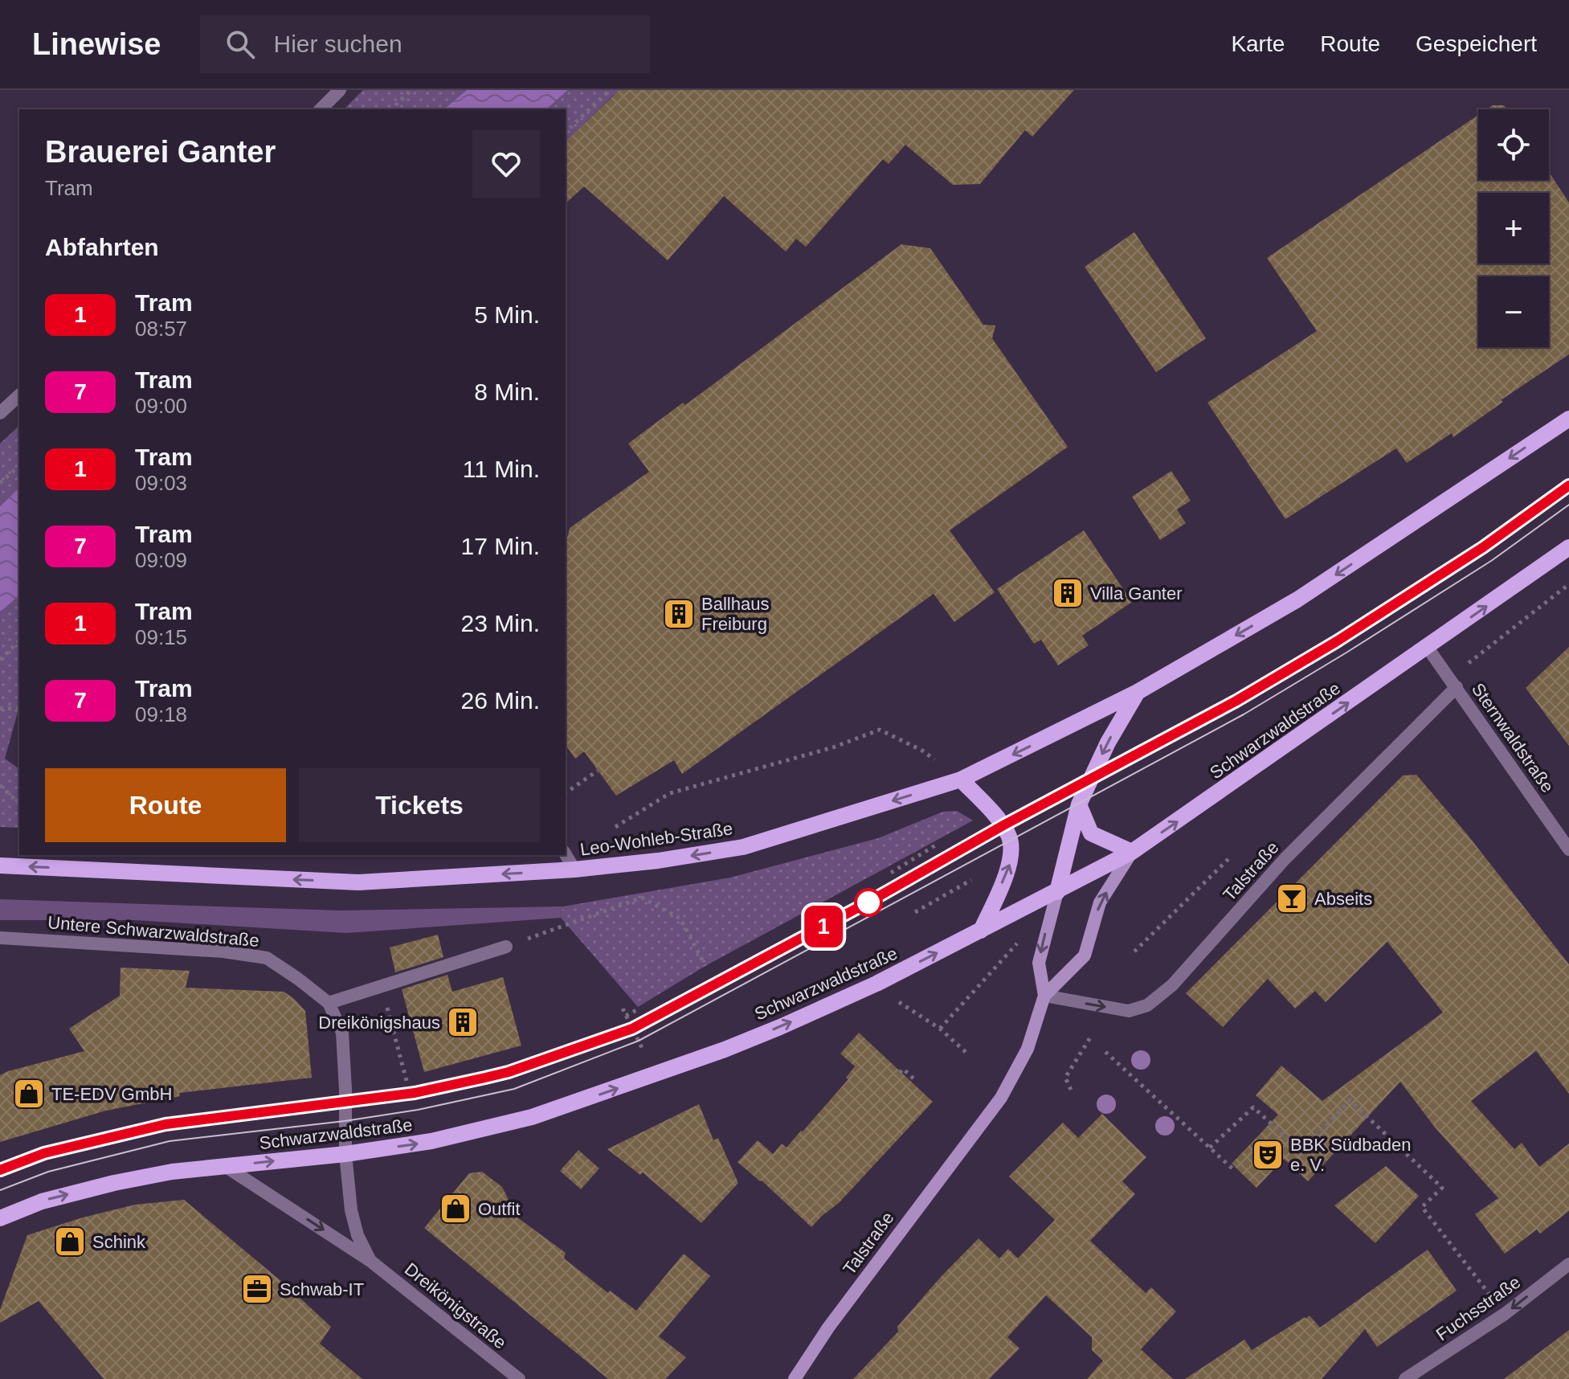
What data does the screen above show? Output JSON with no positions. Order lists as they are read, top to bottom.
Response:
{
  "streets": {
    "main road": ["Schwarzwaldstraße", "Leo-Wohleb-Straße"],
    "street": [
      "Sternwaldstraße",
      "Talstraße",
      "Untere Schwarzwaldstraße",
      "Dreikönigstraße",
      "Fuchsstraße"
    ]
  },
  "crossings": [
    ["Schwarzwaldstraße", "Sternwaldstraße"],
    ["Schwarzwaldstraße", "Talstraße"],
    ["Schwarzwaldstraße", "Untere Schwarzwaldstraße"],
    ["Schwarzwaldstraße", "Dreikönigstraße"],
    ["Sternwaldstraße", "Talstraße"],
    ["Untere Schwarzwaldstraße", "Dreikönigstraße"]
  ],
  "one_way": ["Leo-Wohleb-Straße", "Dreikönigstraße", "Fuchsstraße"],
  "places": {
    "building": ["Villa Ganter", "Ballhaus Freiburg", "Dreikönigshaus"],
    "bar": ["Abseits"],
    "shop": ["TE-EDV GmbH", "Outfit", "Schink"],
    "theatre": ["BBK Südbaden e. V."],
    "office": ["Schwab-IT"]
  },
  "lines": ["tram line 1"],
  "page": {
    "header": "Linewise",
    "search": "Hier suchen",
    "nav": ["Karte", "Route", "Gespeichert"],
    "on_map": "1",
    "map_buttons": ["+", "−"],
    "heading": [
      ["Brauerei Ganter", "Tram"],
      "Abfahrten"
    ],
    "list": [
      {
        "mark": "1",
        "name": "Tram",
        "note": "08:57",
        "value": "5 Min."
      },
      {
        "mark": "7",
        "name": "Tram",
        "note": "09:00",
        "value": "8 Min."
      },
      {
        "mark": "1",
        "name": "Tram",
        "note": "09:03",
        "value": "11 Min."
      },
      {
        "mark": "7",
        "name": "Tram",
        "note": "09:09",
        "value": "17 Min."
      },
      {
        "mark": "1",
        "name": "Tram",
        "note": "09:15",
        "value": "23 Min."
      },
      {
        "mark": "7",
        "name": "Tram",
        "note": "09:18",
        "value": "26 Min."
      }
    ],
    "buttons": ["Route", "Tickets"]
  }
}
